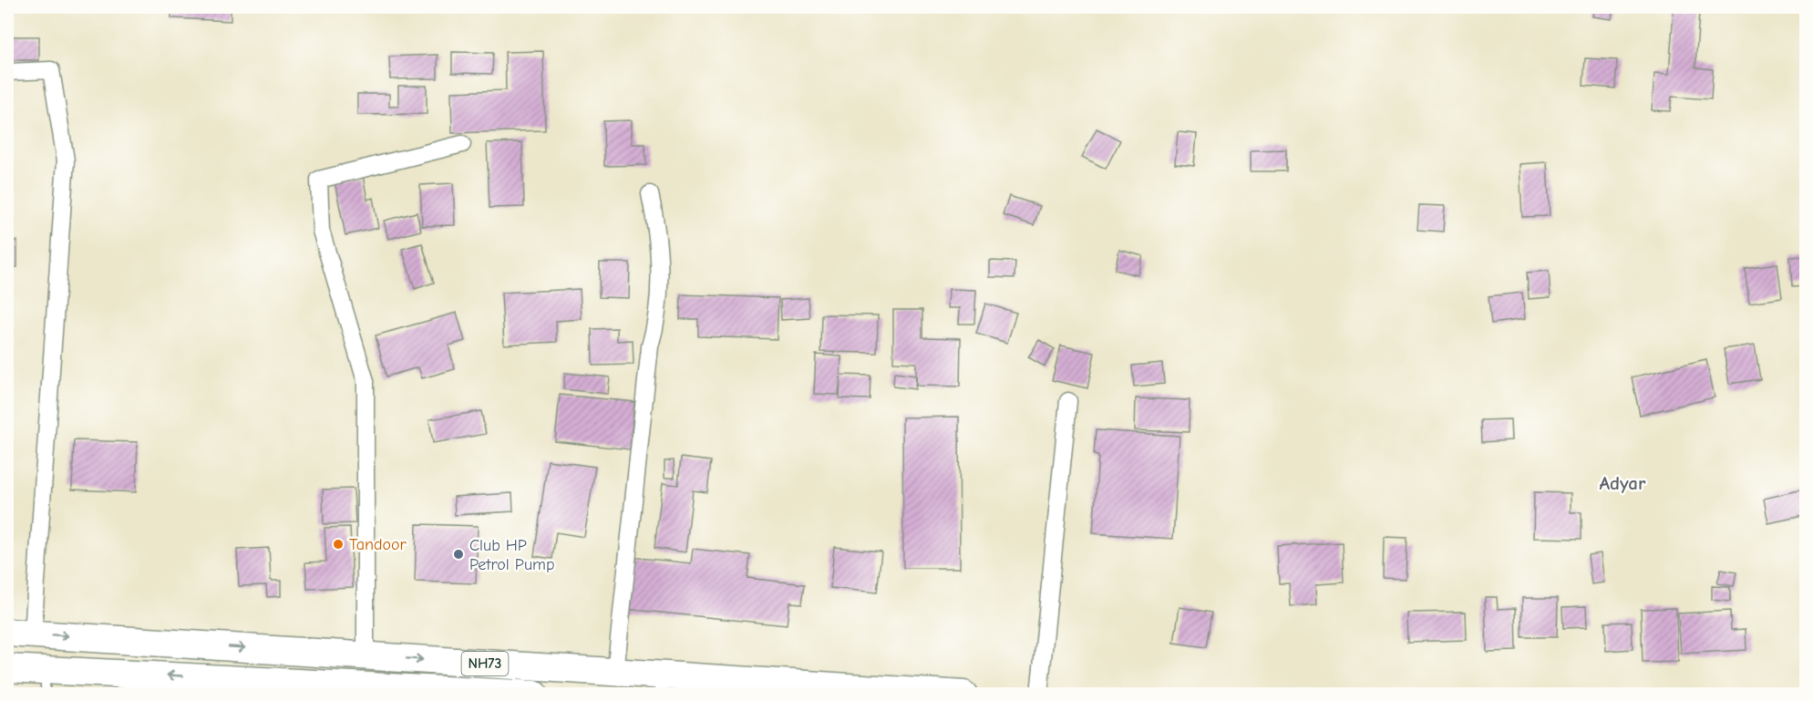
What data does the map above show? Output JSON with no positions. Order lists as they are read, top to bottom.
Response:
{
  "streets": {
    "highway": ["NH73"]
  },
  "districts": ["Adyar"],
  "places": ["Tandoor", "Club HP Petrol Pump"]
}
